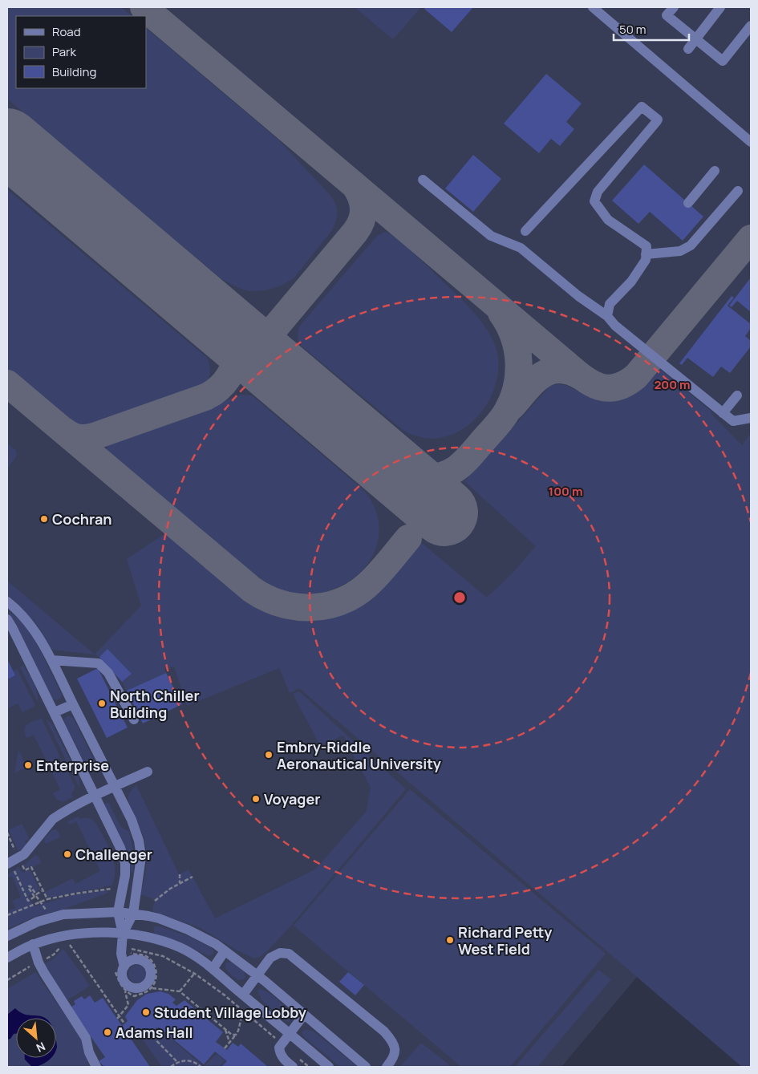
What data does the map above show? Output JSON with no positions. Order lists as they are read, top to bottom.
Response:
{
  "places": [
    "Cochran",
    "North Chiller Building",
    "Embry-Riddle Aeronautical University",
    "Enterprise",
    "Voyager",
    "Challenger",
    "Richard Petty West Field",
    "Student Village Lobby",
    "Adams Hall"
  ],
  "legend": ["Road", "Park", "Building"],
  "scale_bar": "50 m",
  "north": "bottom right",
  "rings": ["200 m", "100 m"]
}
